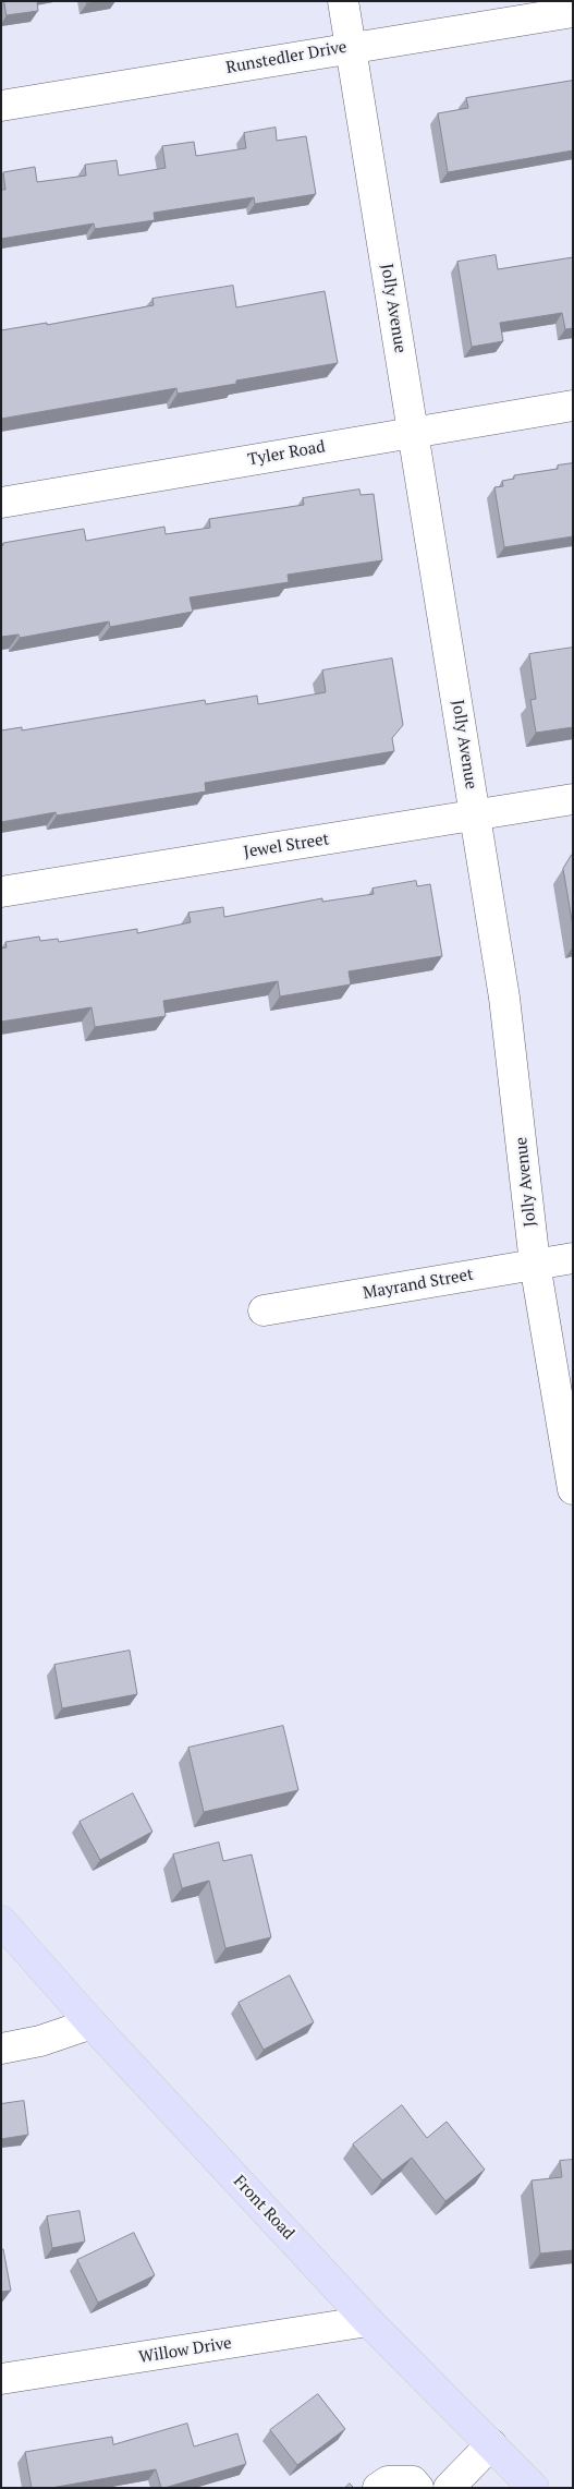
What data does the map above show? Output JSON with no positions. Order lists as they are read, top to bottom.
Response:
{
  "streets": {
    "main road": ["Front Road"],
    "street": [
      "Runstedler Drive",
      "Jolly Avenue",
      "Tyler Road",
      "Jewel Street",
      "Mayrand Street",
      "Willow Drive"
    ]
  },
  "crossings": [
    ["Runstedler Drive", "Jolly Avenue"],
    ["Jolly Avenue", "Tyler Road"],
    ["Jolly Avenue", "Jewel Street"],
    ["Jolly Avenue", "Mayrand Street"],
    ["Front Road", "Willow Drive"]
  ]
}
